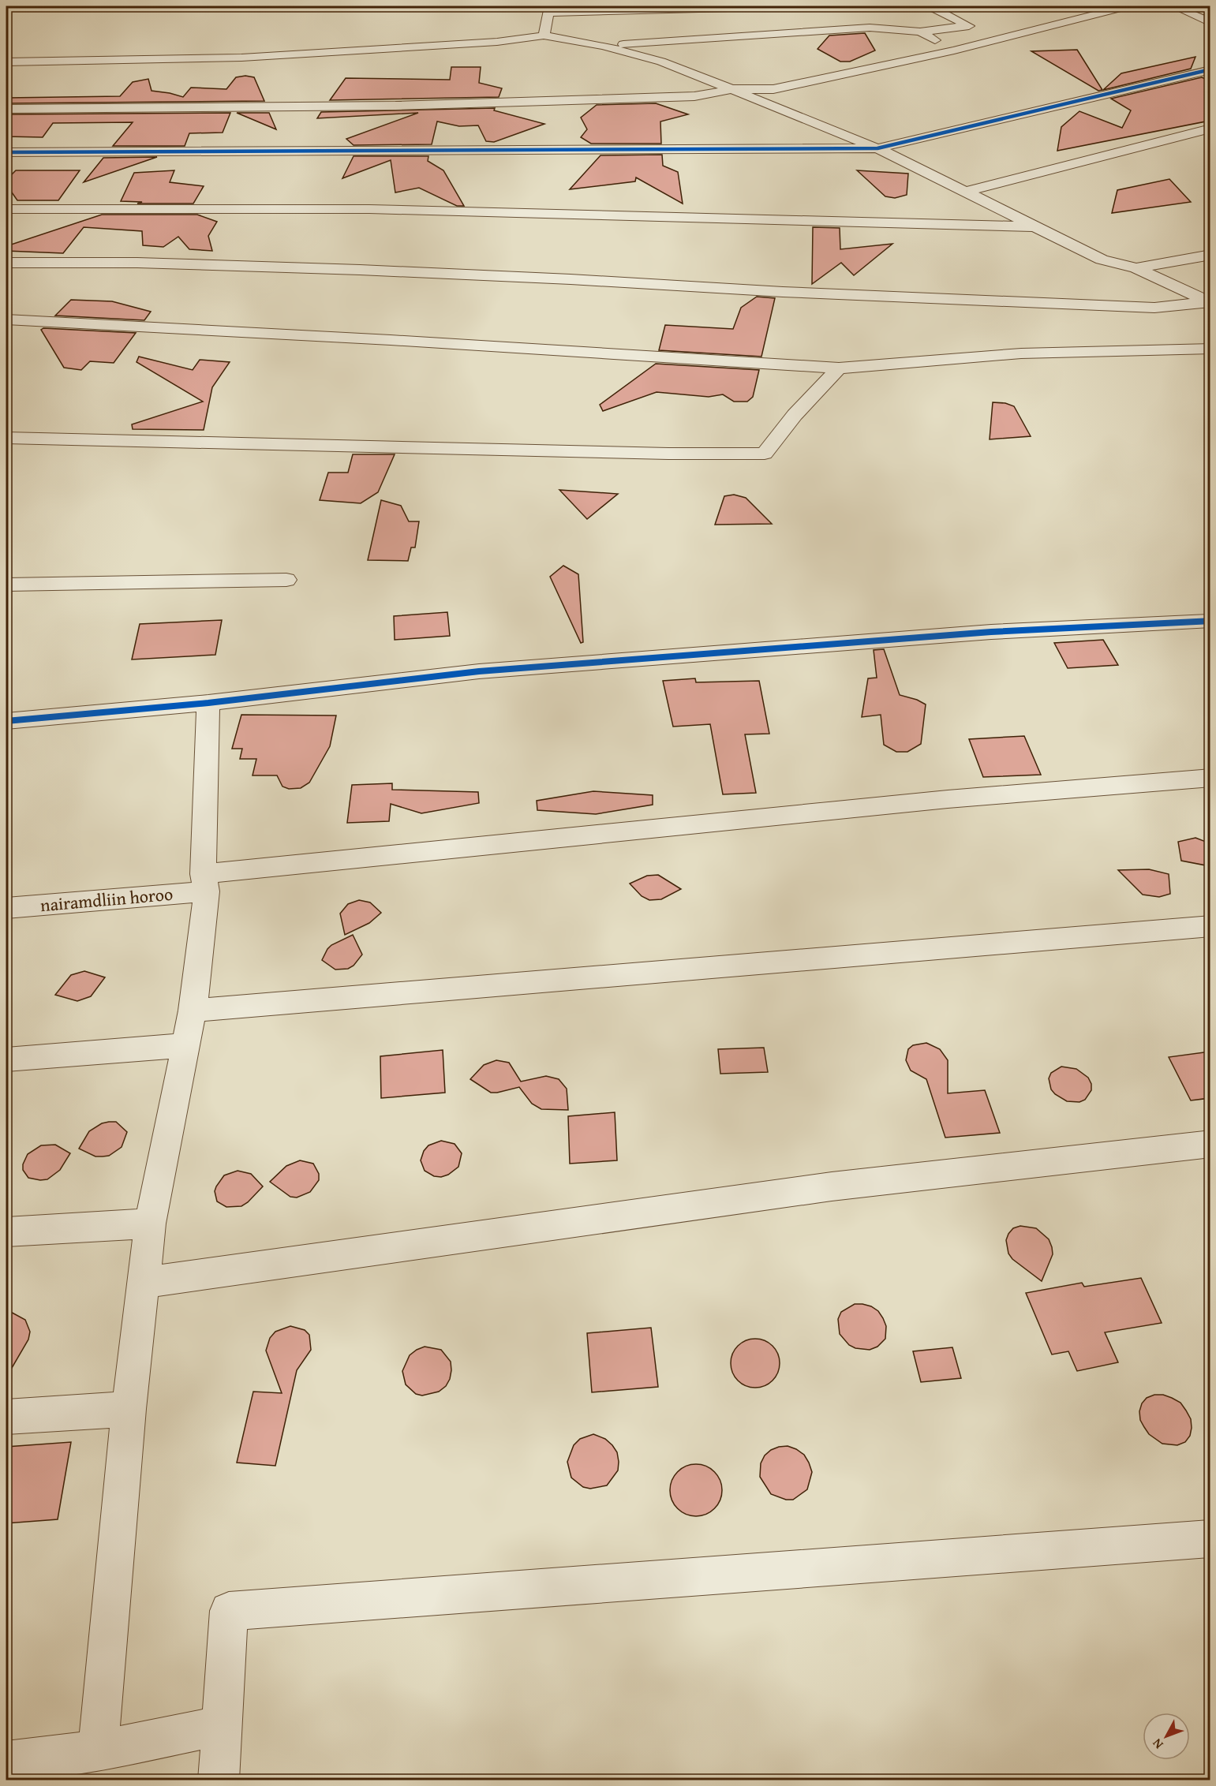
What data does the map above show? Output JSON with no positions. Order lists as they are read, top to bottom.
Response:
{
  "streets": {
    "street": ["nairamdliin horoo"]
  },
  "north": "bottom left"
}
